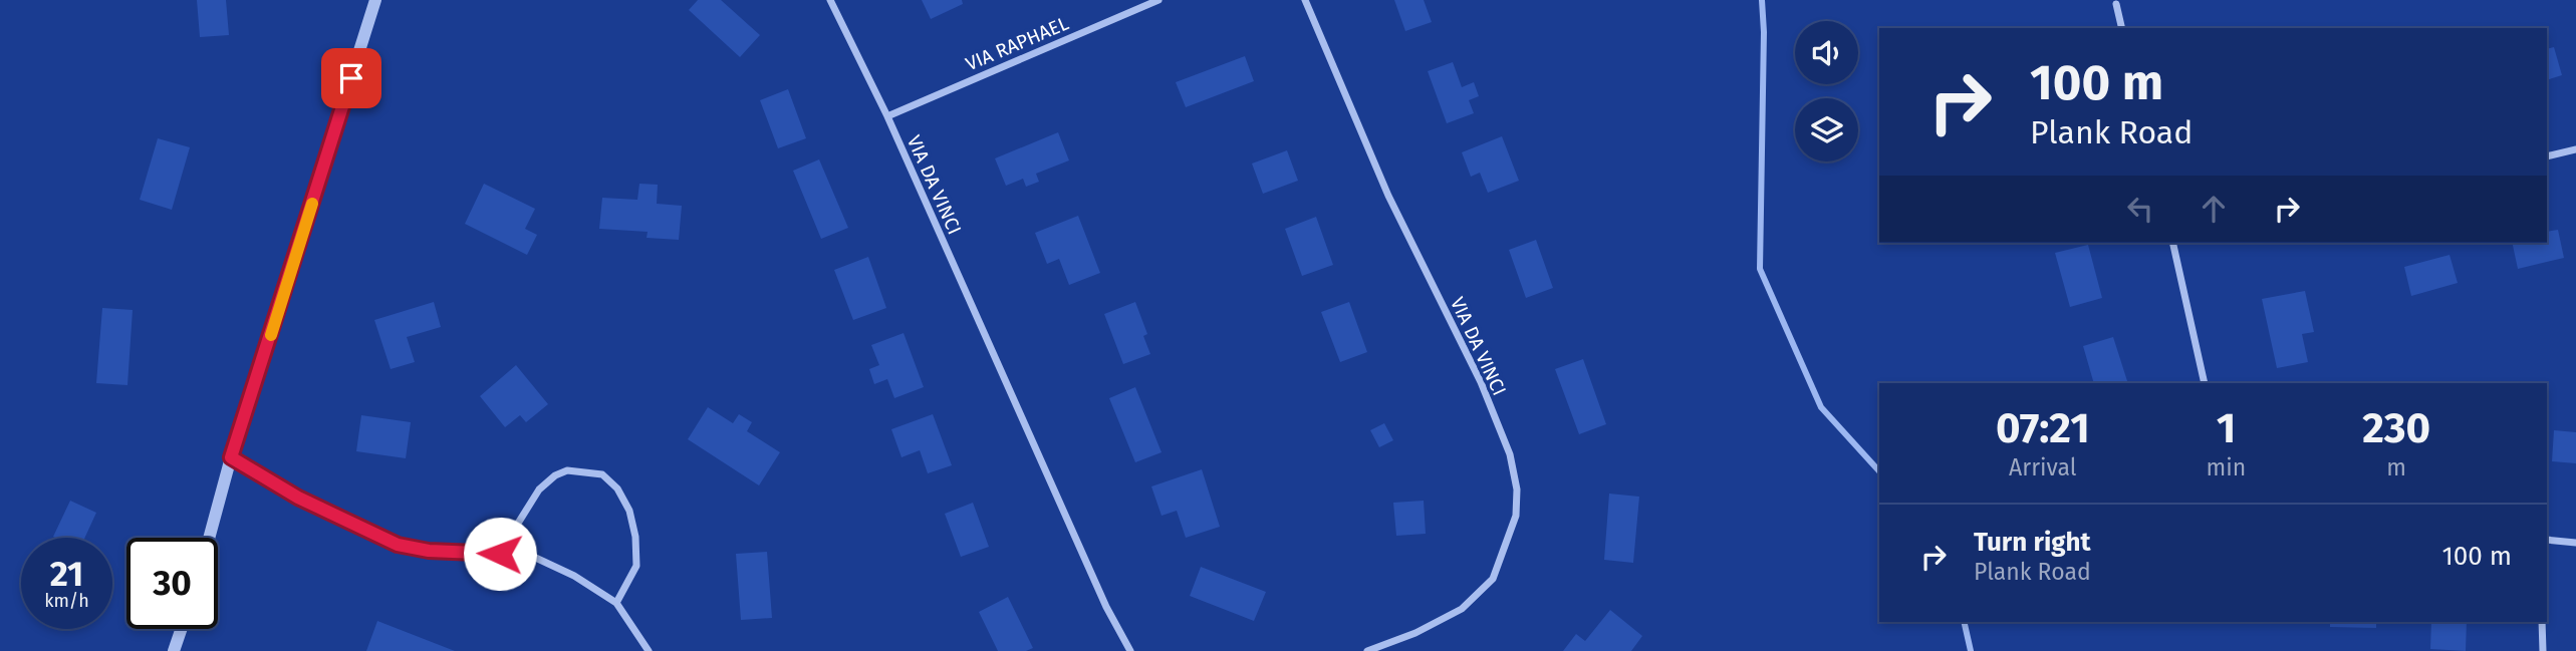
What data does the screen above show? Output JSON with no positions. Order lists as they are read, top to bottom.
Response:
{
  "streets": {
    "street": ["VIA RAPHAEL", "VIA DA VINCI"]
  },
  "crossings": [
    ["VIA RAPHAEL", "VIA DA VINCI"]
  ],
  "page": {
    "turn": ["100 m", "Plank Road"],
    "eta": [
      "07:21",
      "Arrival",
      "1",
      "min",
      "230",
      "m"
    ],
    "list": [
      {
        "name": "Turn right",
        "note": "Plank Road",
        "value": "100 m"
      }
    ],
    "speed": "21 km/h",
    "limit": "30"
  }
}
